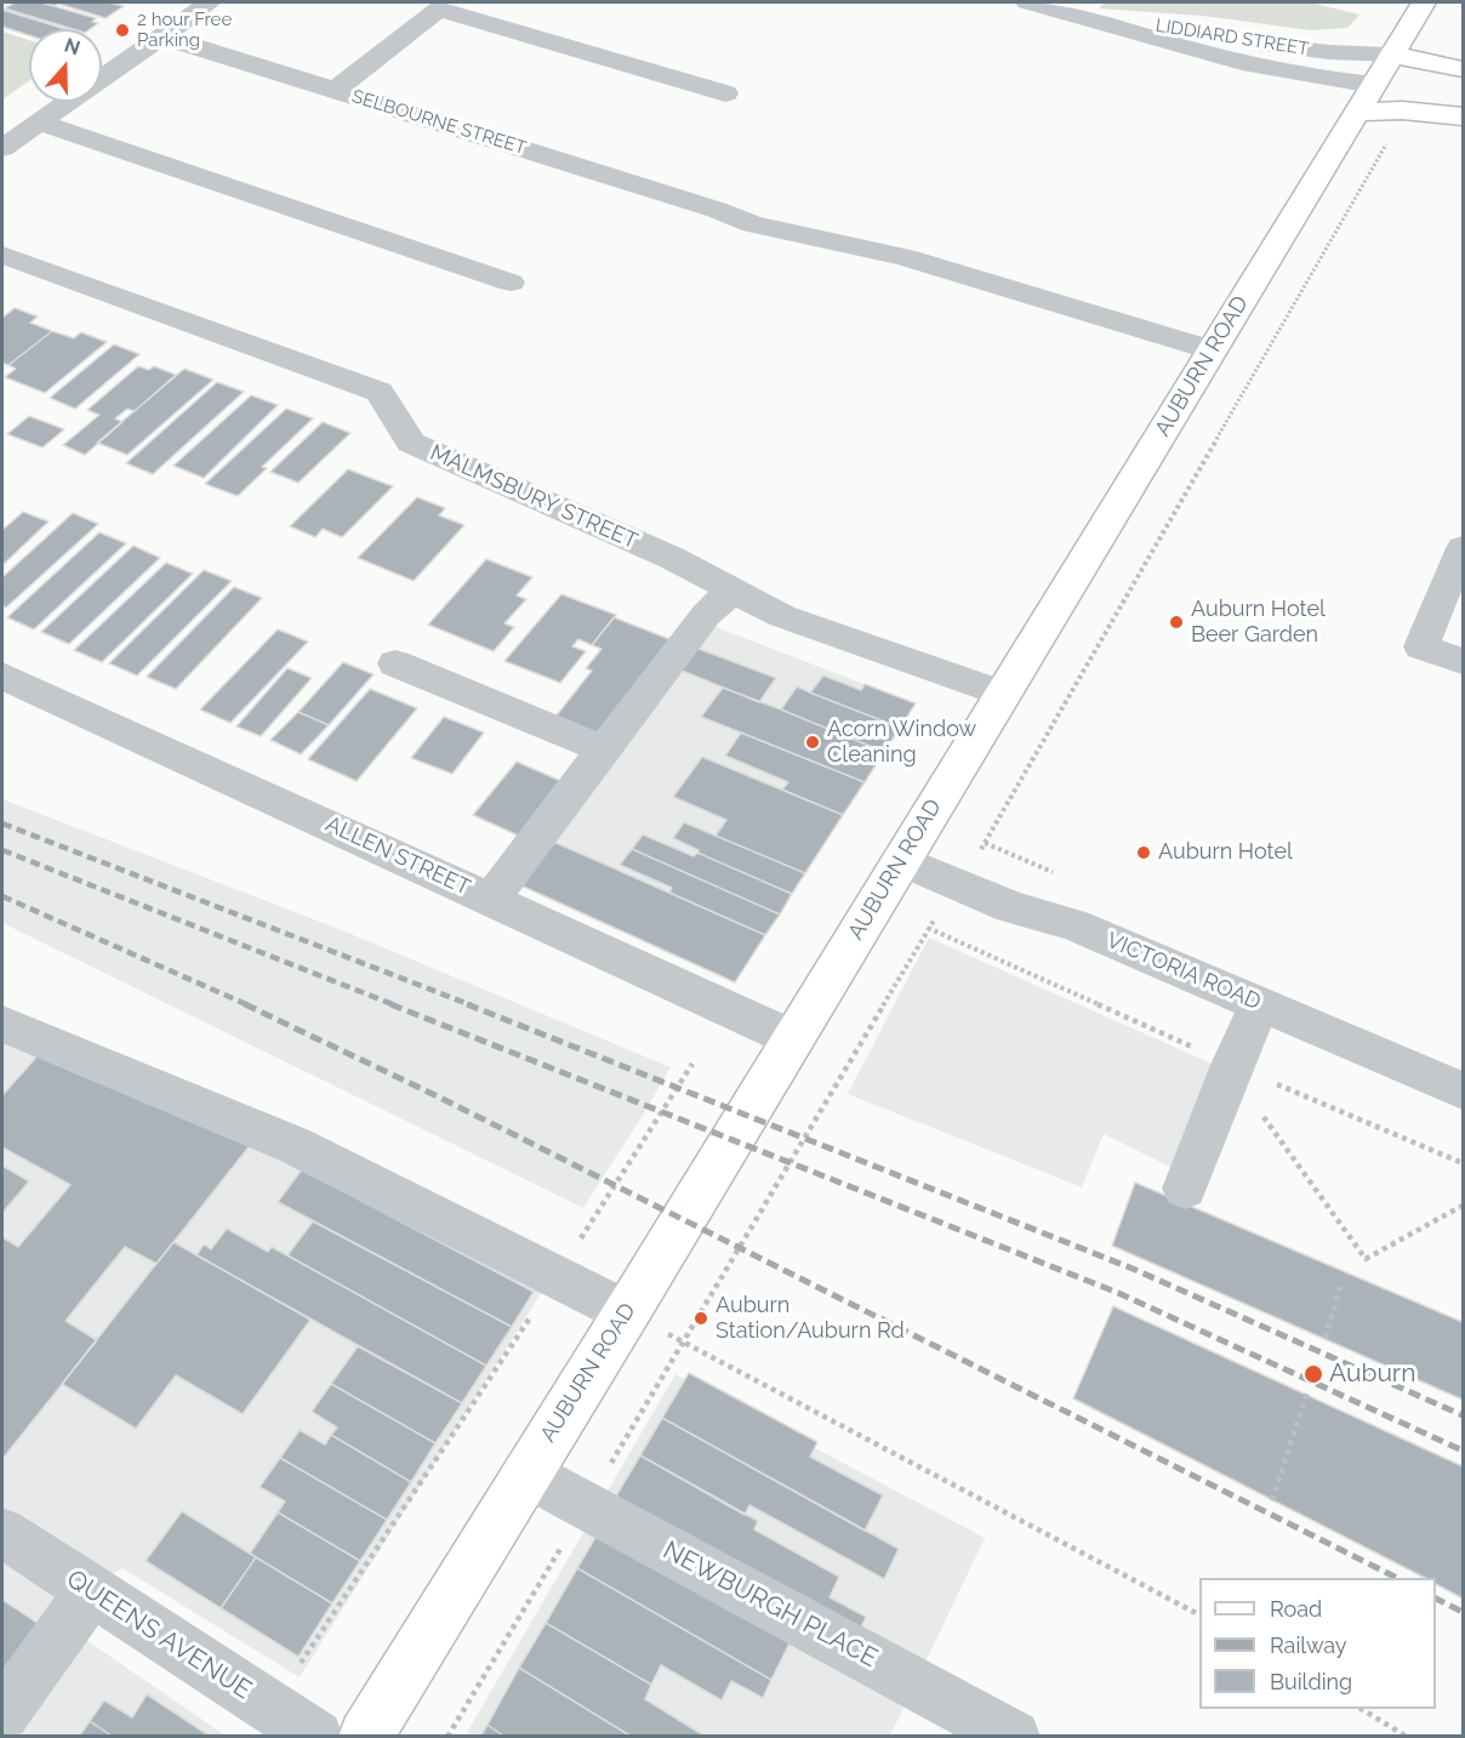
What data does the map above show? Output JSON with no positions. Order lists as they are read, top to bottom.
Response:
{
  "streets": {
    "main road": ["AUBURN ROAD"],
    "street": [
      "LIDDIARD STREET",
      "SELBOURNE STREET",
      "MALMSBURY STREET",
      "ALLEN STREET",
      "VICTORIA ROAD",
      "NEWBURGH PLACE",
      "QUEENS AVENUE"
    ]
  },
  "crossings": [
    ["LIDDIARD STREET", "AUBURN ROAD"],
    ["SELBOURNE STREET", "AUBURN ROAD"],
    ["AUBURN ROAD", "MALMSBURY STREET"],
    ["AUBURN ROAD", "ALLEN STREET"],
    ["AUBURN ROAD", "VICTORIA ROAD"],
    ["AUBURN ROAD", "NEWBURGH PLACE"]
  ],
  "places": [
    "2 hour Free Parking",
    "Auburn Hotel Beer Garden",
    "Acorn Window Cleaning",
    "Auburn Hotel",
    "Auburn Station/Auburn Rd",
    "Auburn"
  ],
  "legend": ["Road", "Railway", "Building"],
  "north": "top"
}
